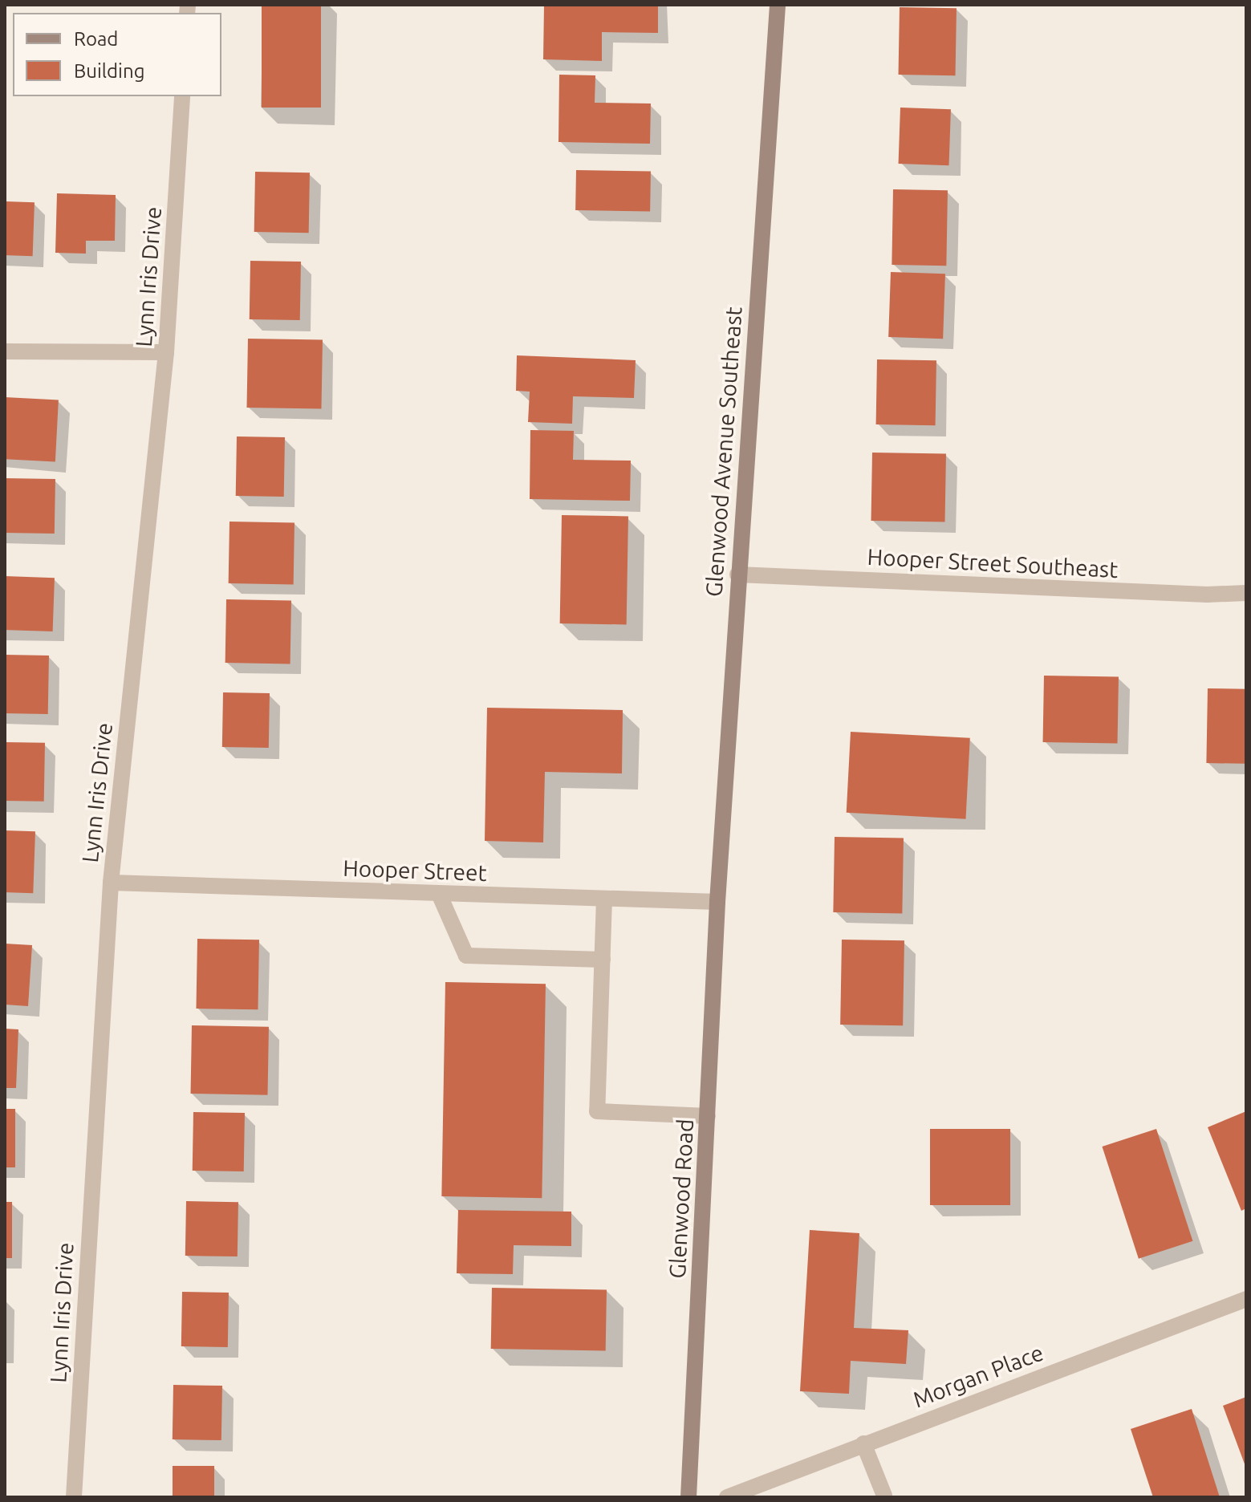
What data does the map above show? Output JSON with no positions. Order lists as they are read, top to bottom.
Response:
{
  "streets": {
    "main road": ["Glenwood Avenue Southeast", "Glenwood Road"],
    "street": [
      "Lynn Iris Drive",
      "Hooper Street Southeast",
      "Hooper Street",
      "Morgan Place"
    ]
  },
  "crossings": [
    ["Lynn Iris Drive", "Hooper Street"],
    ["Glenwood Avenue Southeast", "Hooper Street Southeast"],
    ["Glenwood Avenue Southeast", "Hooper Street"],
    ["Glenwood Avenue Southeast", "Glenwood Road"],
    ["Hooper Street", "Glenwood Road"]
  ],
  "legend": ["Road", "Building"]
}
